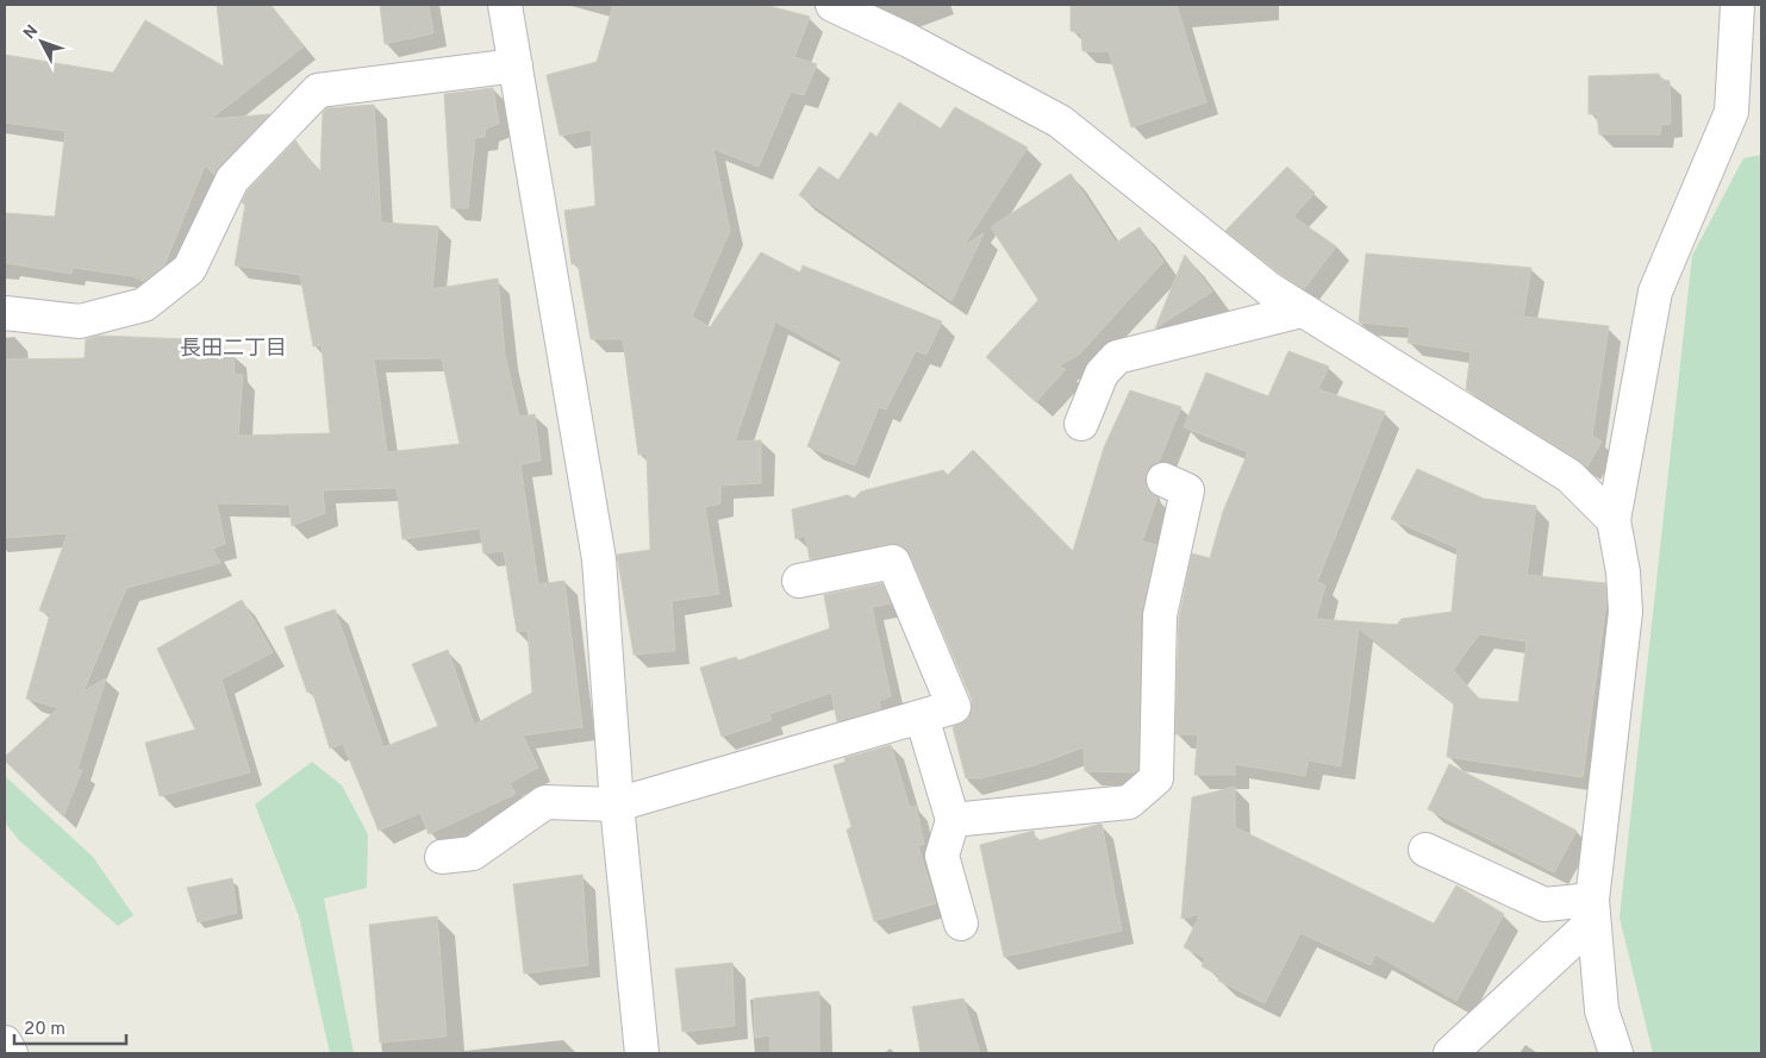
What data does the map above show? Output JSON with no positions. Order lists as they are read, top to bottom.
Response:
{
  "districts": ["長田二丁目"],
  "scale_bar": "20 m",
  "north": "top left"
}
